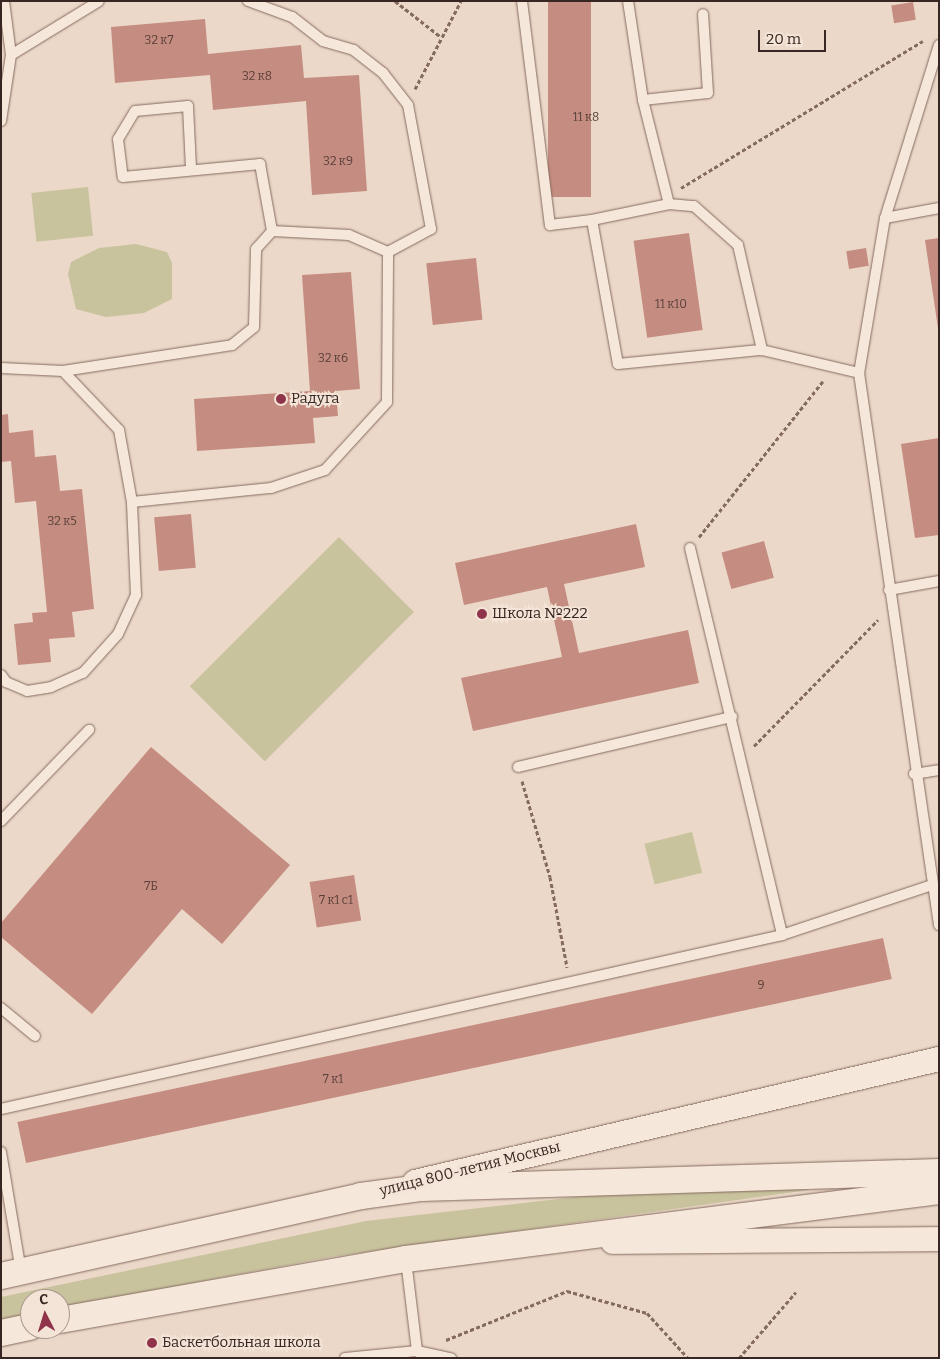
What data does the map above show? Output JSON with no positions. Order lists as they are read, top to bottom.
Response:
{
  "streets": {
    "main road": ["улица 800-летия Москвы"]
  },
  "places": ["Радуга", "Школа №222", "Баскетбольная школа"],
  "house_numbers": [
    "32 к7",
    "32 к8",
    "11 к8",
    "32 к9",
    "11 к10",
    "32 к6",
    "32 к5",
    "7Б",
    "7 к1 с1",
    "9",
    "7 к1"
  ],
  "scale_bar": "20 m",
  "north": "top"
}
